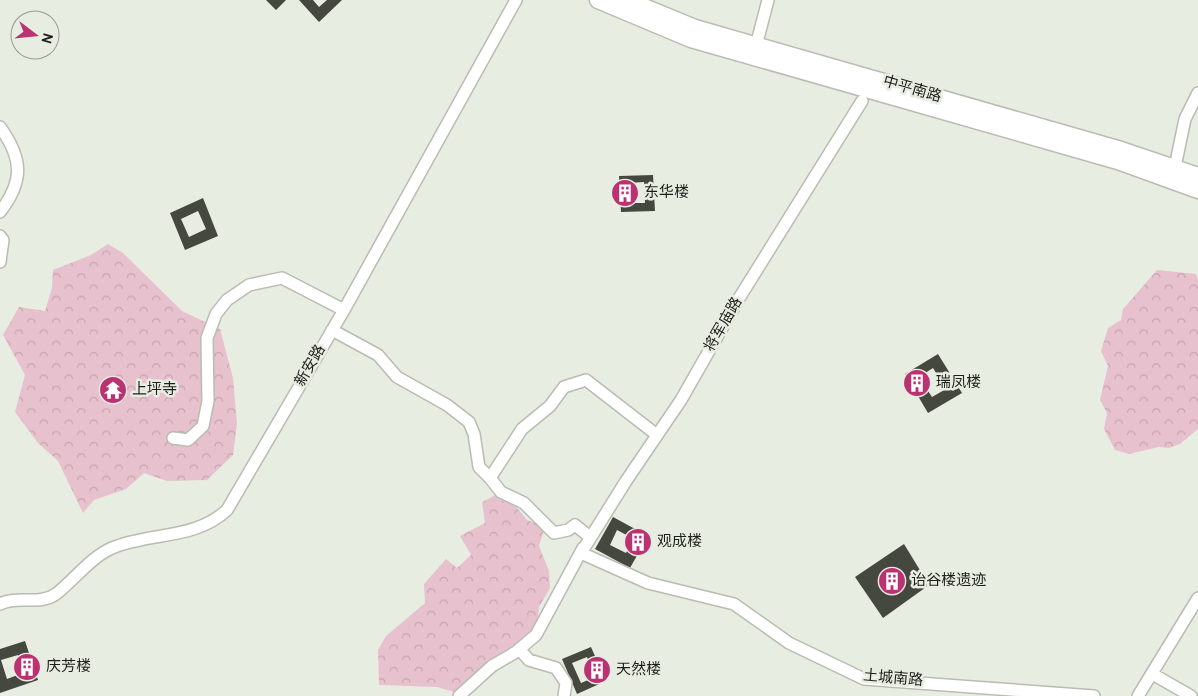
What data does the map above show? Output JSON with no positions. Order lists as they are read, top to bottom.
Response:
{
  "streets": {
    "highway": ["中平南路"],
    "street": ["将军庙路", "新安路", "土城南路"]
  },
  "crossings": [
    ["将军庙路", "土城南路"]
  ],
  "places": {
    "building": [
      "东华楼",
      "瑞凤楼",
      "观成楼",
      "诒谷楼遗迹",
      "庆芳楼",
      "天然楼"
    ],
    "temple": ["上坪寺"]
  },
  "north": "right"
}
